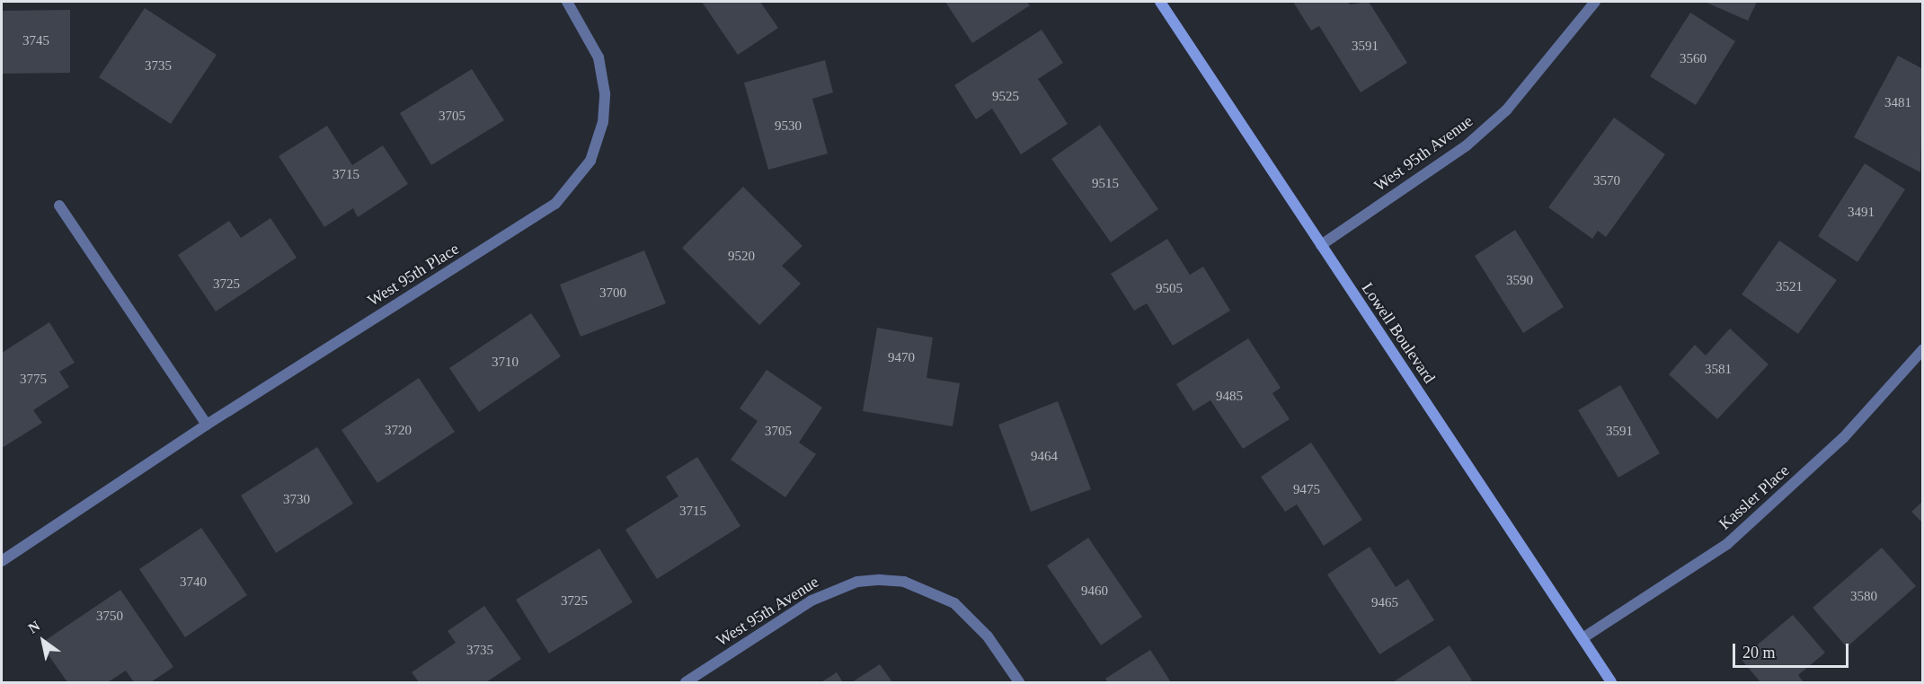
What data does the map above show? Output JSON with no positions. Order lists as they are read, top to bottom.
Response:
{
  "streets": {
    "street": [
      "West 95th Avenue",
      "West 95th Place",
      "Lowell Boulevard",
      "Kassler Place"
    ]
  },
  "crossings": [
    ["West 95th Avenue", "Lowell Boulevard"],
    ["Lowell Boulevard", "Kassler Place"]
  ],
  "house_numbers": [
    "3745",
    "3591",
    "3560",
    "3735",
    "9525",
    "3481",
    "3705",
    "9530",
    "3715",
    "3570",
    "9515",
    "3491",
    "9520",
    "3590",
    "3725",
    "3521",
    "9505",
    "3700",
    "9470",
    "3710",
    "3581",
    "3775",
    "9485",
    "3720",
    "3705",
    "3591",
    "9464",
    "9475",
    "3730",
    "3715",
    "3740",
    "9460",
    "3580",
    "3725",
    "9465",
    "3750",
    "3735"
  ],
  "scale_bar": "20 m",
  "north": "top left"
}
